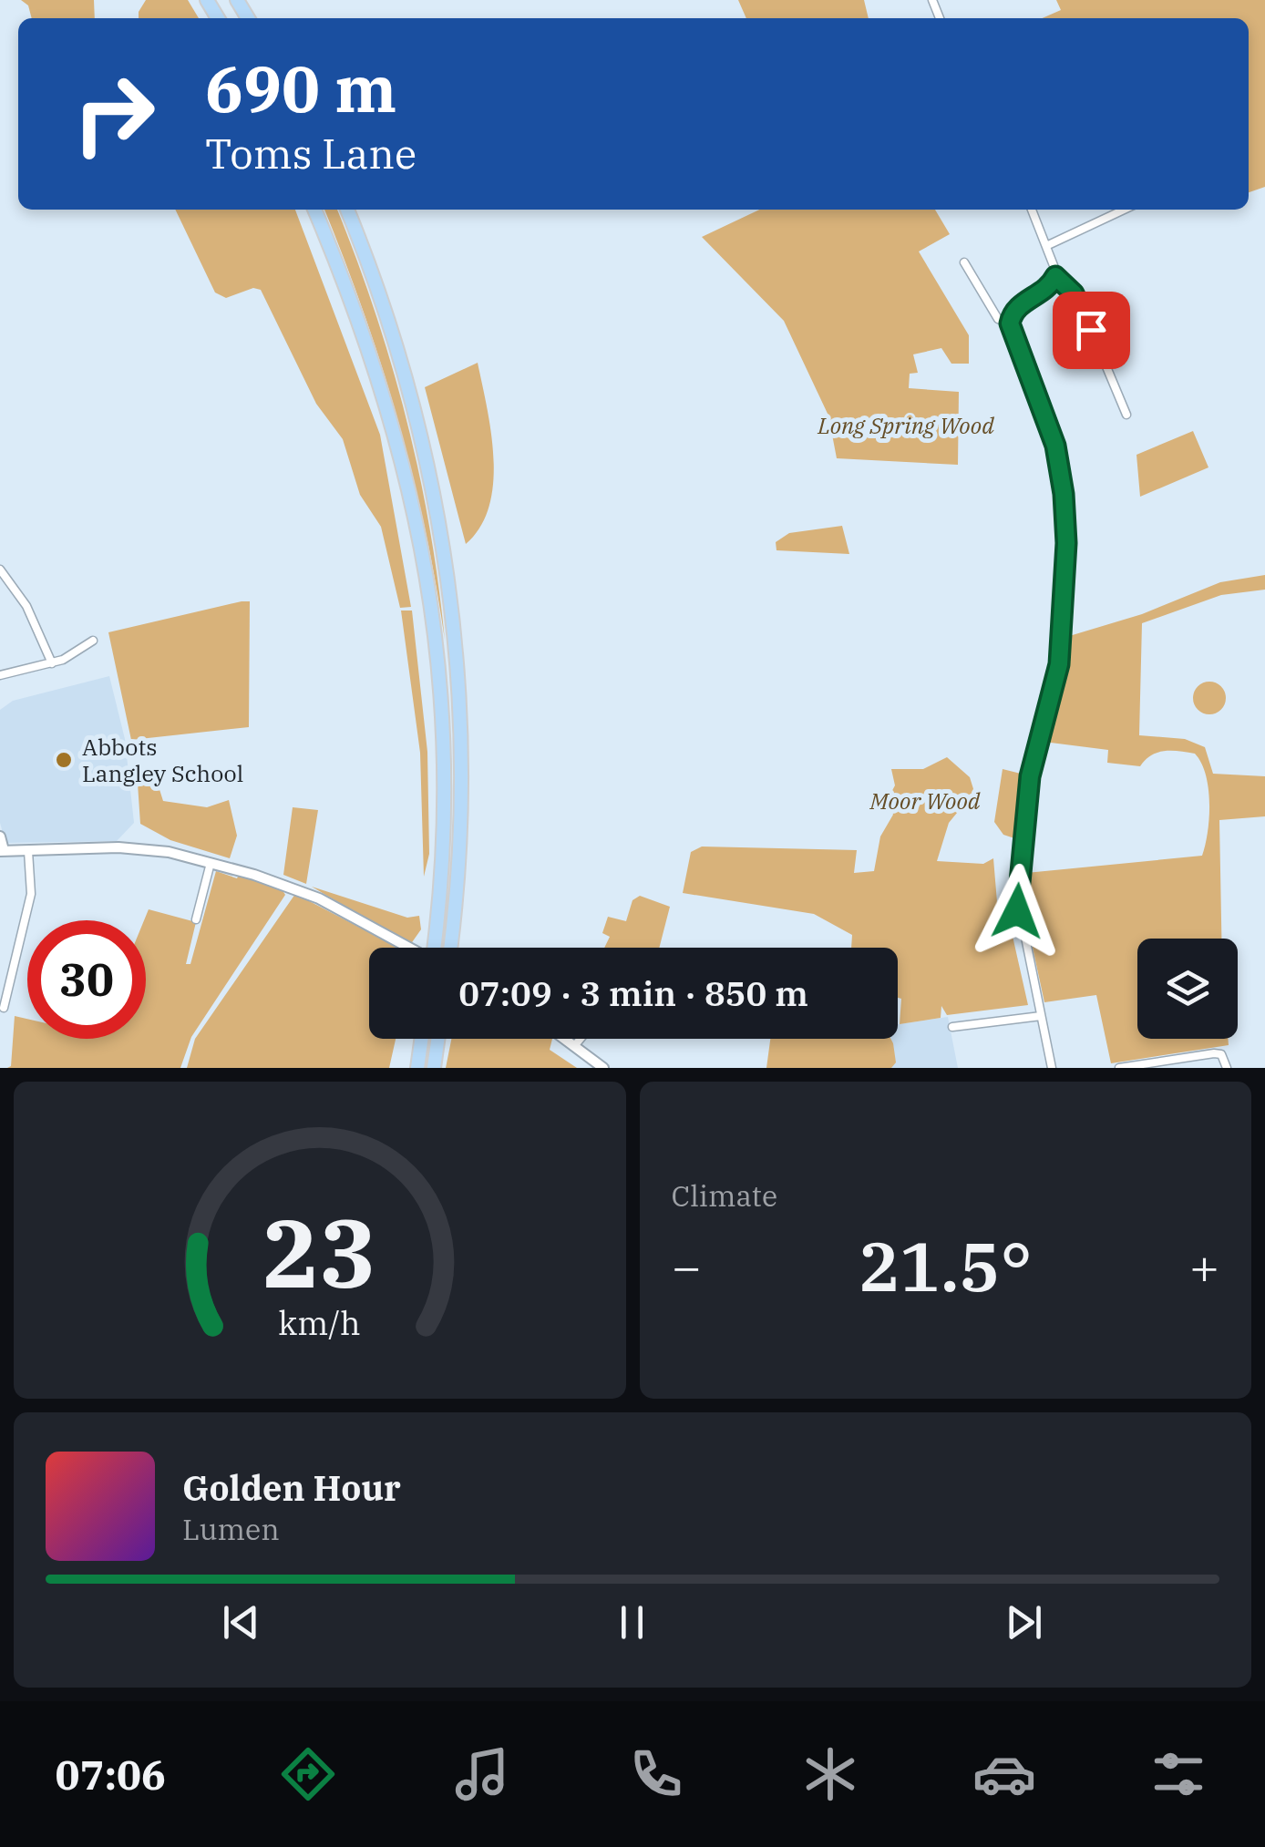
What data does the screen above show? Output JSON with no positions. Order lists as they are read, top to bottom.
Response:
{
  "parks": ["Long Spring Wood", "Moor Wood"],
  "places": ["Abbots Langley School"],
  "page": {
    "turn": ["690 m", "Toms Lane"],
    "limit": "30",
    "trip": "07:09 · 3 min · 850 m",
    "tile": "Climate",
    "heat": ["−", "21.5°", "+"],
    "song": ["Golden Hour", "Lumen"],
    "tabs": "07:06",
    "gauge": ["23", "km/h"]
  }
}
